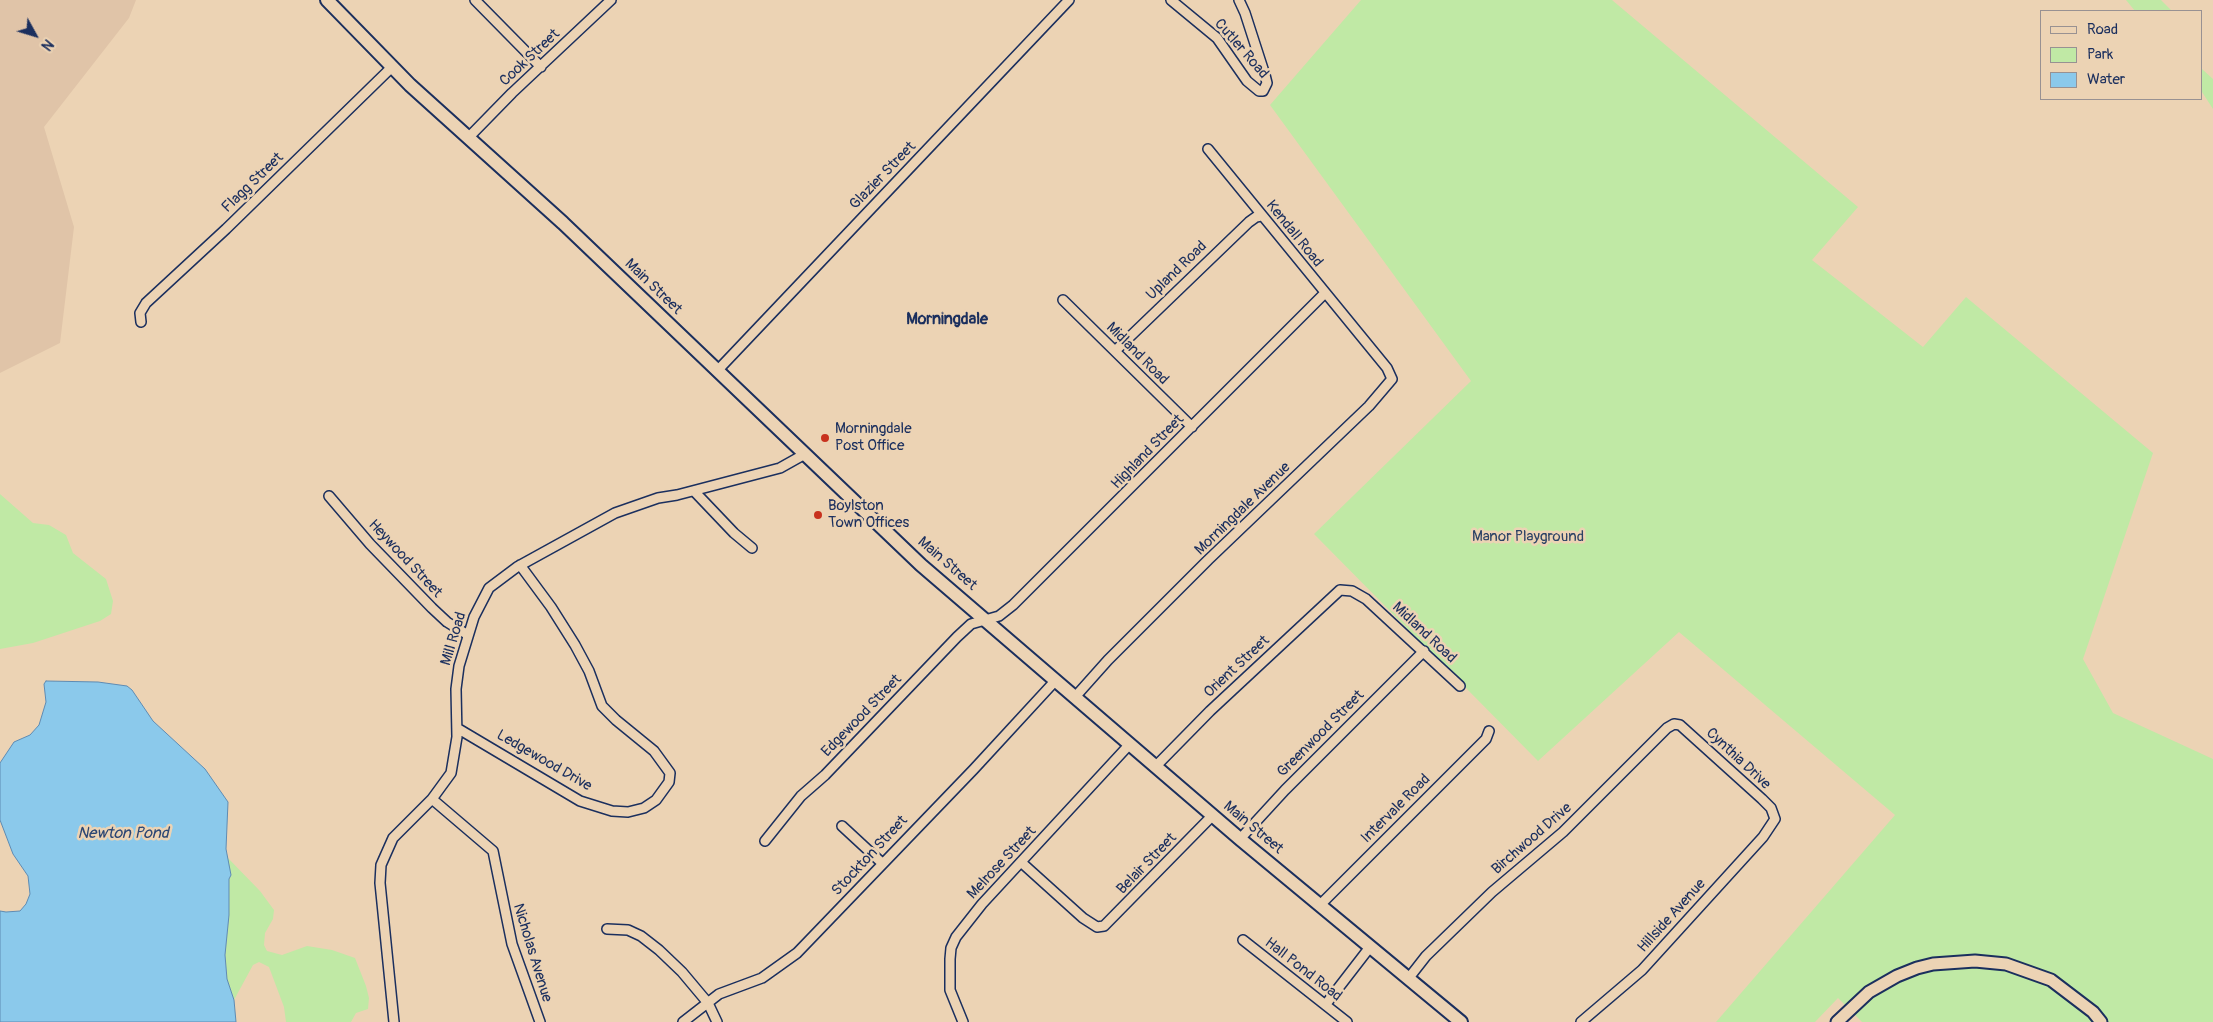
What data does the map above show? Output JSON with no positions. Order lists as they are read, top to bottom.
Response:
{
  "streets": {
    "main road": ["Main Street"],
    "street": [
      "Cutler Road",
      "Cook Street",
      "Glazier Street",
      "Flagg Street",
      "Kendall Road",
      "Upland Road",
      "Midland Road",
      "Highland Street",
      "Morningdale Avenue",
      "Heywood Street",
      "Mill Road",
      "Orient Street",
      "Edgewood Street",
      "Greenwood Street",
      "Cynthia Drive",
      "Ledgewood Drive",
      "Intervale Road",
      "Birchwood Drive",
      "Stockton Street",
      "Melrose Street",
      "Belair Street",
      "Hillside Avenue",
      "Nicholas Avenue",
      "Hall Pond Road"
    ]
  },
  "crossings": [
    ["Cook Street", "Main Street"],
    ["Glazier Street", "Main Street"],
    ["Flagg Street", "Main Street"],
    ["Kendall Road", "Upland Road"],
    ["Kendall Road", "Highland Street"],
    ["Kendall Road", "Morningdale Avenue"],
    ["Upland Road", "Midland Road"],
    ["Main Street", "Highland Street"],
    ["Main Street", "Morningdale Avenue"],
    ["Main Street", "Mill Road"],
    ["Main Street", "Orient Street"],
    ["Main Street", "Edgewood Street"],
    ["Main Street", "Greenwood Street"],
    ["Main Street", "Intervale Road"],
    ["Main Street", "Birchwood Drive"],
    ["Main Street", "Stockton Street"],
    ["Main Street", "Melrose Street"],
    ["Main Street", "Belair Street"],
    ["Midland Road", "Highland Street"],
    ["Midland Road", "Orient Street"],
    ["Midland Road", "Greenwood Street"],
    ["Highland Street", "Edgewood Street"],
    ["Heywood Street", "Mill Road"],
    ["Mill Road", "Ledgewood Drive"],
    ["Mill Road", "Nicholas Avenue"],
    ["Cynthia Drive", "Birchwood Drive"],
    ["Cynthia Drive", "Hillside Avenue"],
    ["Melrose Street", "Belair Street"]
  ],
  "districts": ["Morningdale"],
  "water": ["Newton Pond"],
  "parks": ["Manor Playground"],
  "places": ["Morningdale Post Office", "Boylston Town Offices"],
  "legend": ["Road", "Park", "Water"],
  "north": "bottom right"
}
